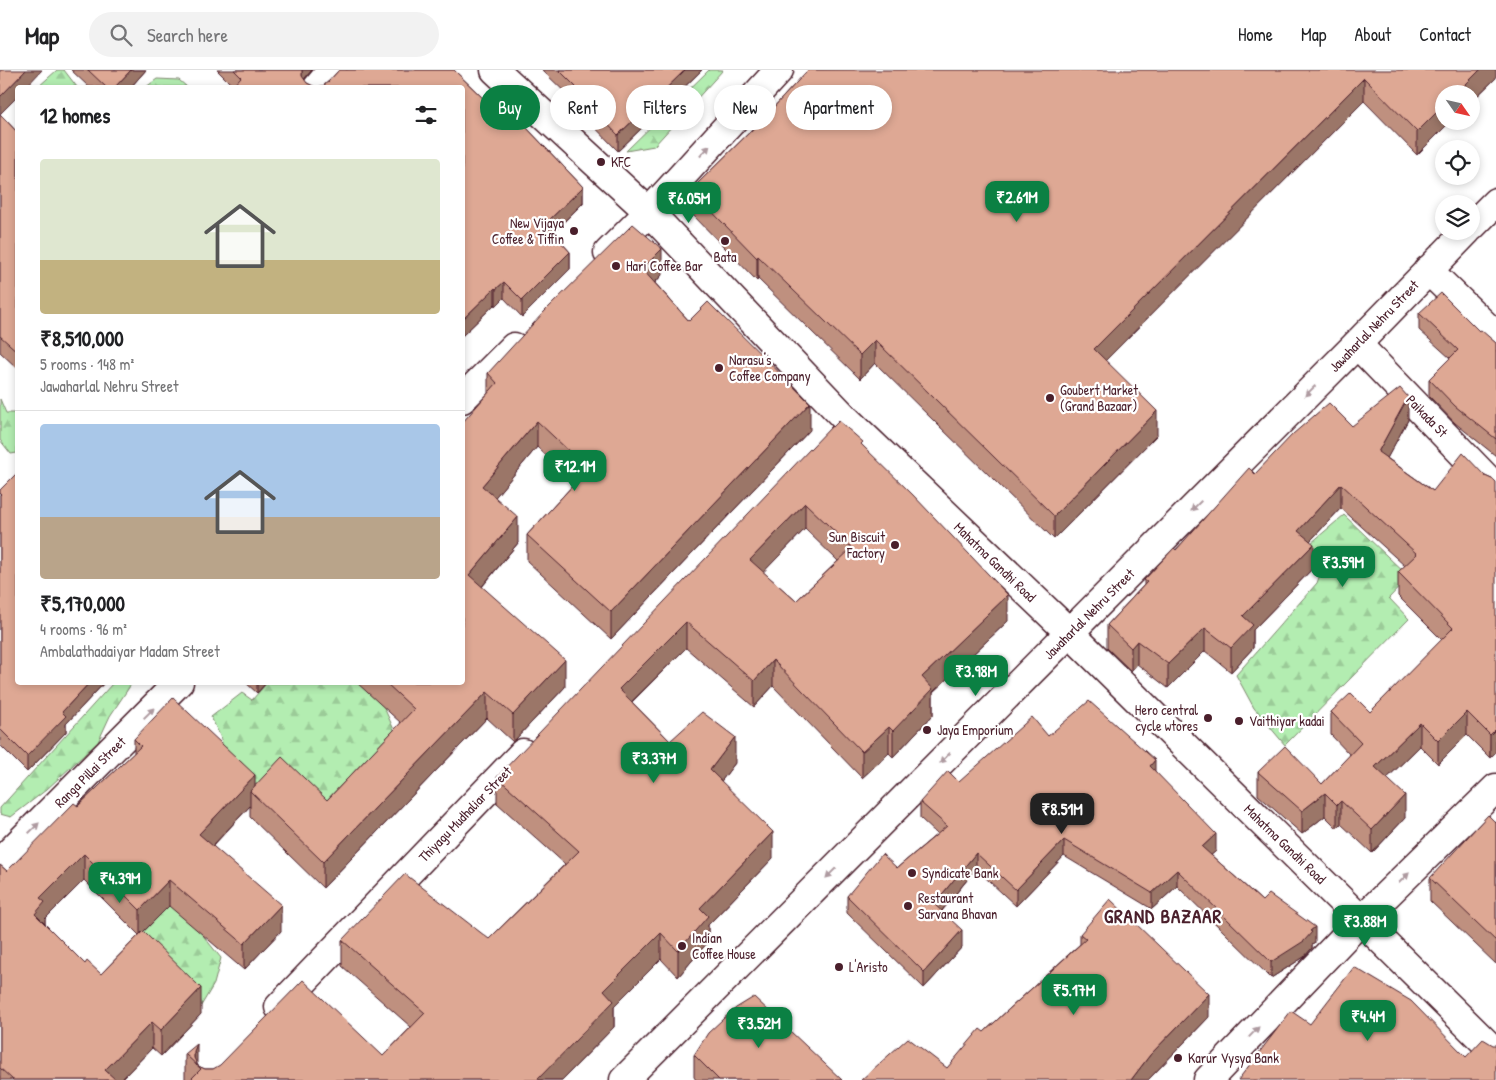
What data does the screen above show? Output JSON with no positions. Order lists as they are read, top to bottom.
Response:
{
  "streets": {
    "street": [
      "Jawaharlal Nehru Street",
      "Paikada St",
      "Mahatma Gandhi Road",
      "Ranga Pillai Street",
      "Thiyagu Mudhaliar Street"
    ]
  },
  "crossings": [
    ["Jawaharlal Nehru Street", "Paikada St"],
    ["Jawaharlal Nehru Street", "Mahatma Gandhi Road"]
  ],
  "one_way": ["Jawaharlal Nehru Street", "Ranga Pillai Street"],
  "districts": ["GRAND BAZAAR"],
  "places": [
    "KFC",
    "New Vijaya Coffee & Tiffin",
    "Bata",
    "Hari Coffee Bar",
    "Narasu's Coffee Company",
    "Goubert Market (Grand Bazaar)",
    "Sun Biscuit Factory",
    "Hero central cycle wtores",
    "Vaithiyar kadai",
    "Jaya Emporium",
    "Syndicate Bank",
    "Restaurant Sarvana Bhavan",
    "Indian Coffee House",
    "L'Aristo",
    "Karur Vysya Bank"
  ],
  "north": "bottom right",
  "page": {
    "header": "Map",
    "search": "Search here",
    "nav": [
      "Home",
      "Map",
      "About",
      "Contact"
    ],
    "chip": [
      "Buy",
      "Rent",
      "Filters",
      "New",
      "Apartment"
    ],
    "heading": "12 homes",
    "list": [
      {
        "name": "₹8,510,000",
        "note": "5 rooms · 148 m² · Jawaharlal Nehru Street"
      },
      {
        "name": "₹5,170,000",
        "note": "4 rooms · 96 m² · Ambalathadaiyar Madam Street"
      }
    ],
    "price": [
      "₹2.61M",
      "₹6.05M",
      "₹12.1M",
      "₹3.59M",
      "₹3.98M",
      "₹3.37M",
      "₹8.51M",
      "₹4.39M",
      "₹3.88M",
      "₹5.17M",
      "₹4.4M",
      "₹3.52M"
    ]
  }
}
